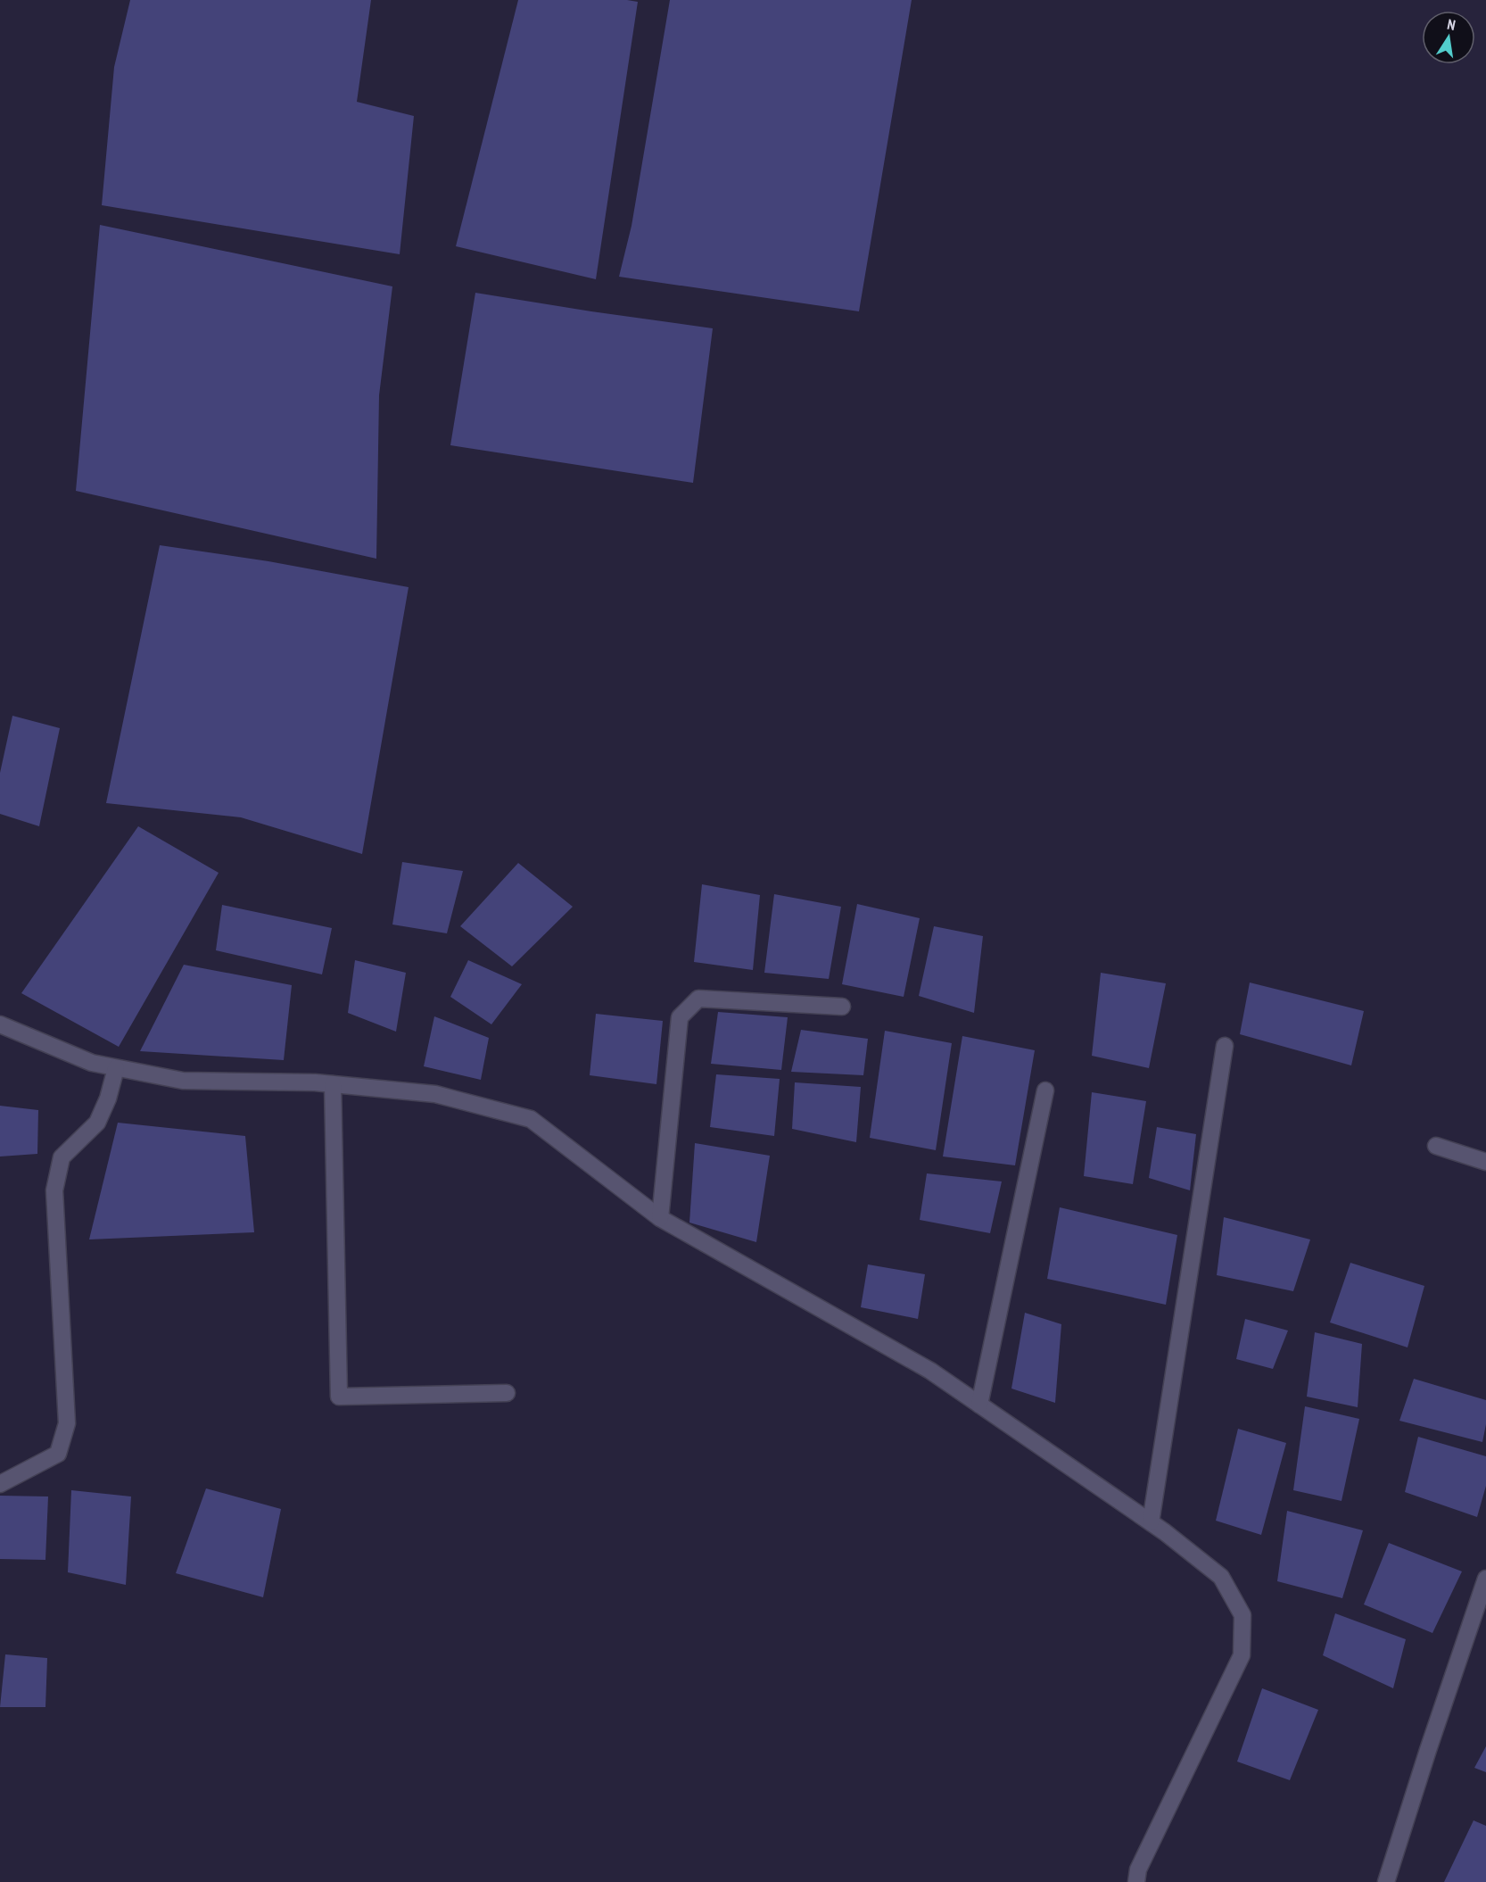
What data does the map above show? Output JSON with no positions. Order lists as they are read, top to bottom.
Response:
{
  "north": "top"
}
